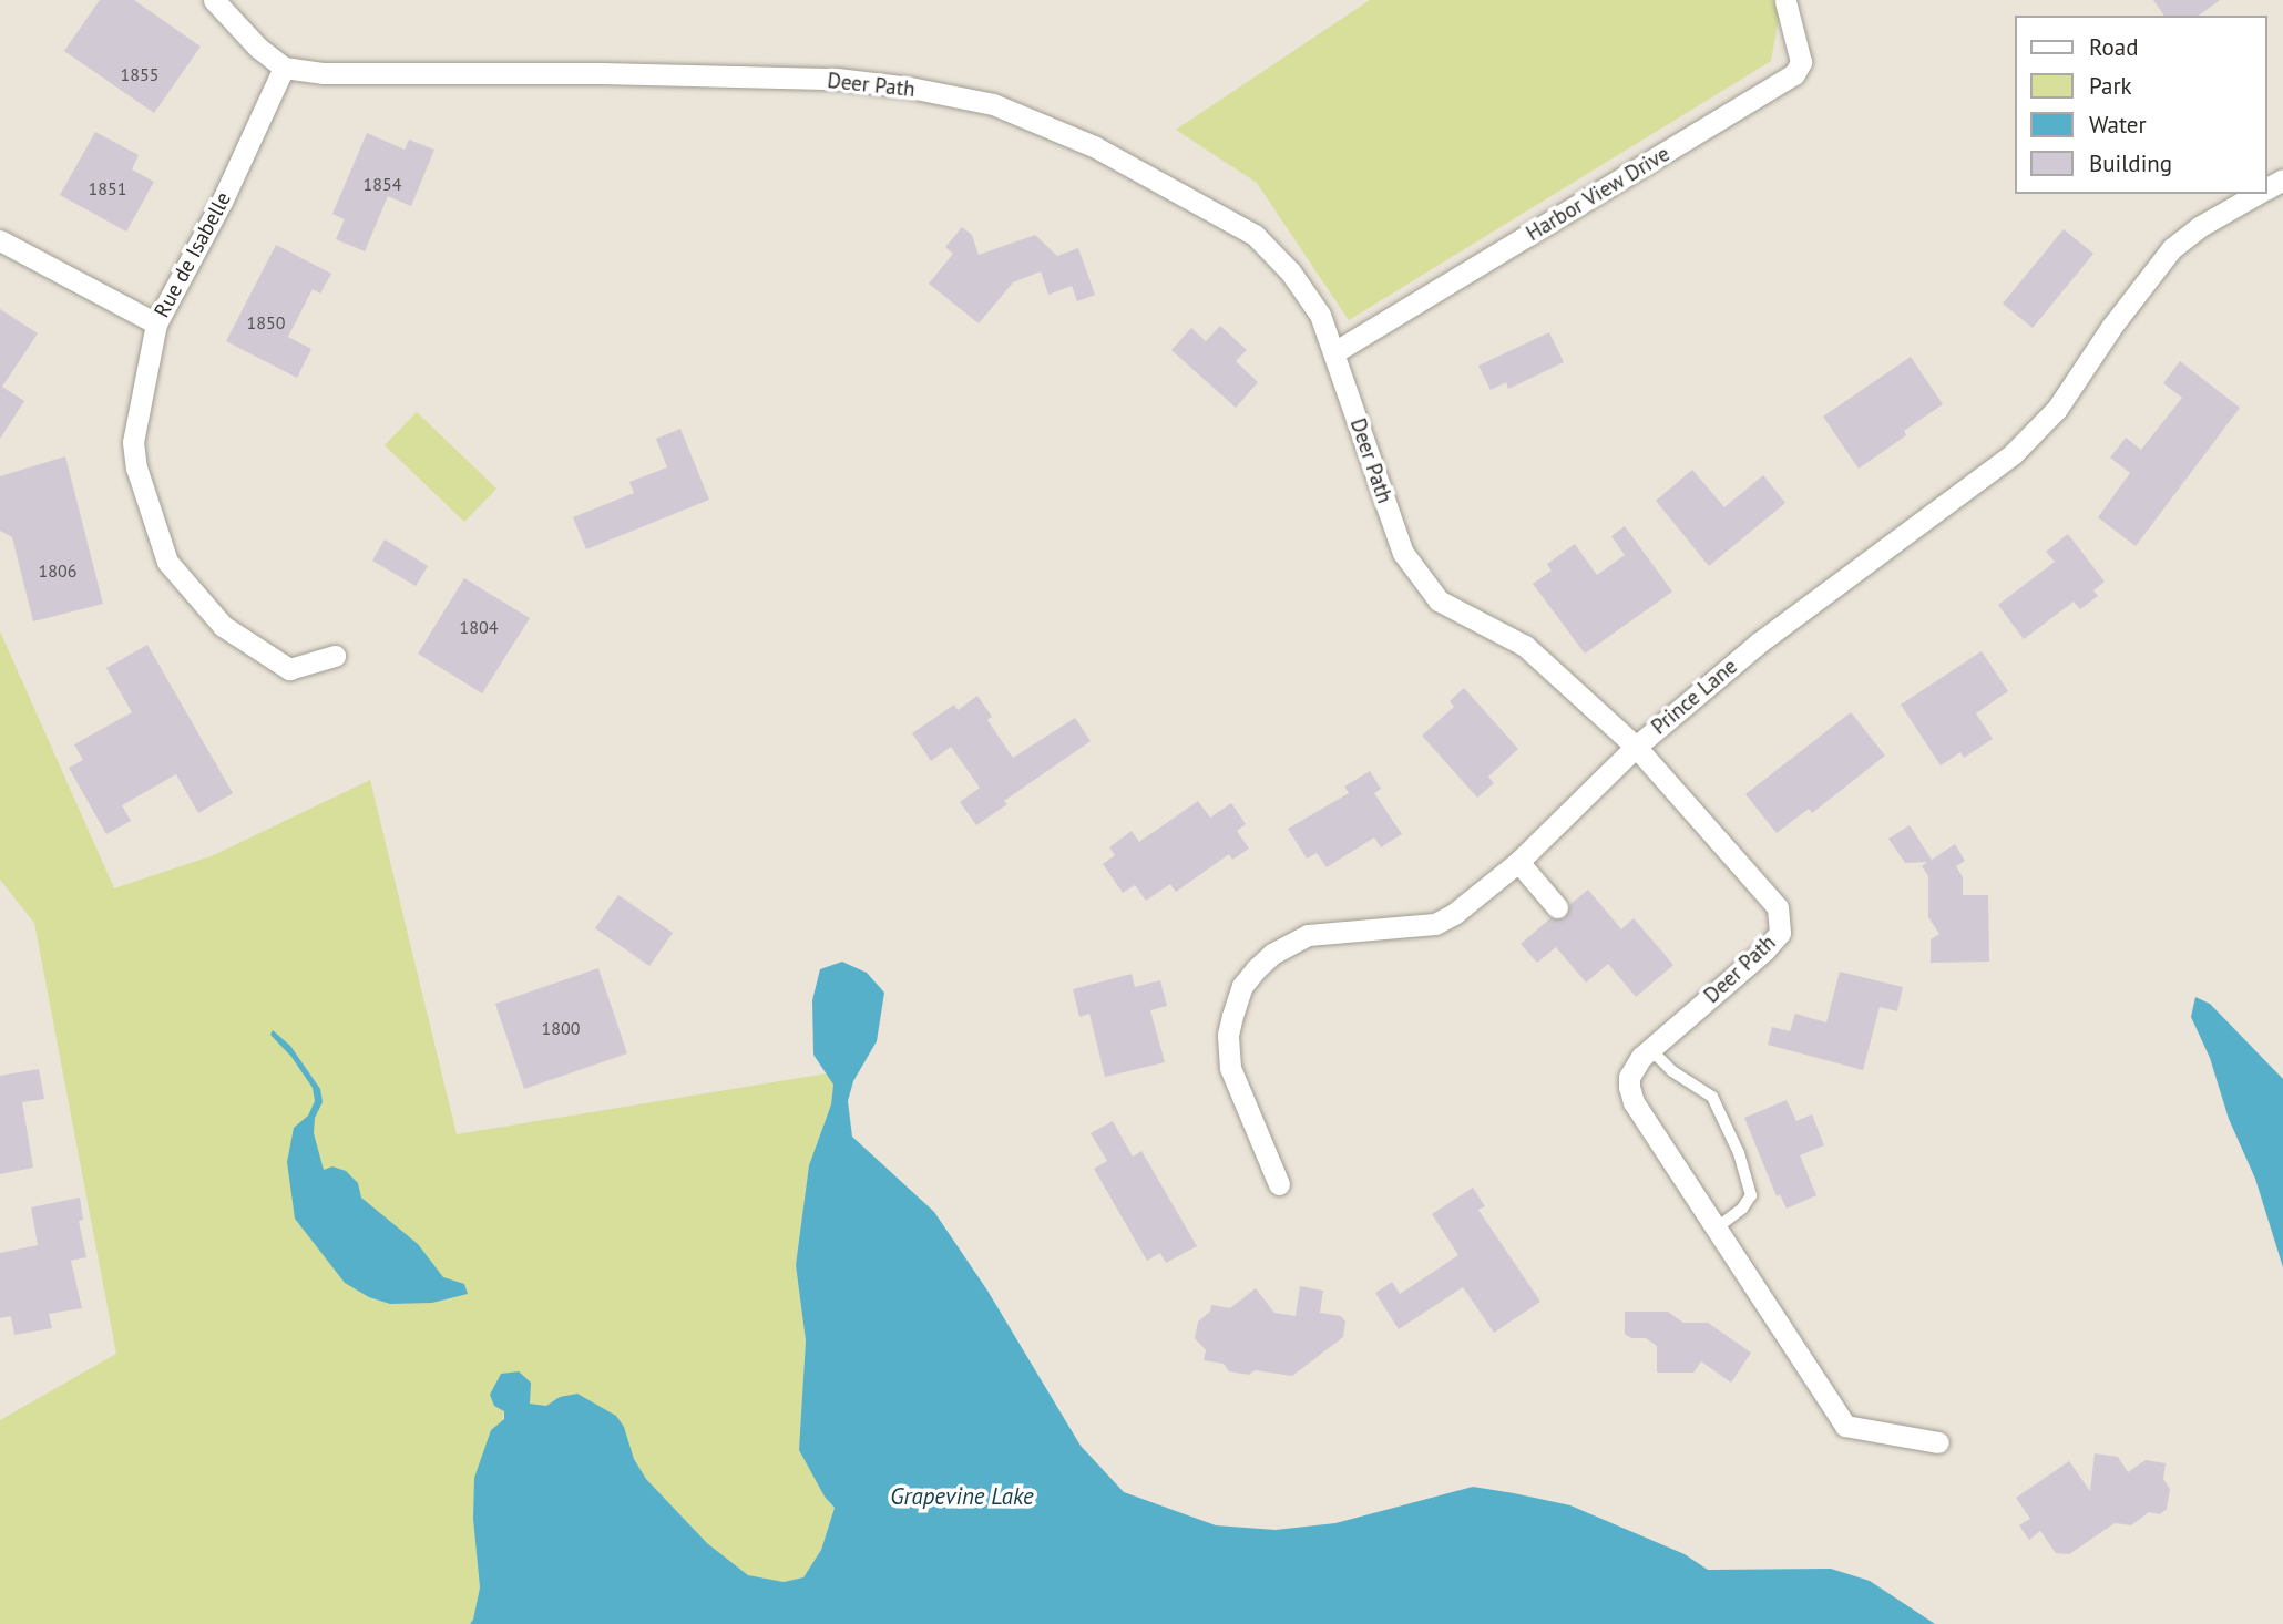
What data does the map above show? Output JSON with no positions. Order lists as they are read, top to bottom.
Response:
{
  "streets": {
    "street": [
      "Deer Path",
      "Harbor View Drive",
      "Rue de Isabelle",
      "Prince Lane"
    ]
  },
  "crossings": [
    ["Deer Path", "Harbor View Drive"],
    ["Deer Path", "Rue de Isabelle"],
    ["Deer Path", "Prince Lane"]
  ],
  "water": ["Grapevine Lake"],
  "house_numbers": [
    "1855",
    "1854",
    "1851",
    "1850",
    "1806",
    "1804",
    "1800"
  ],
  "legend": [
    "Road",
    "Park",
    "Water",
    "Building"
  ]
}
